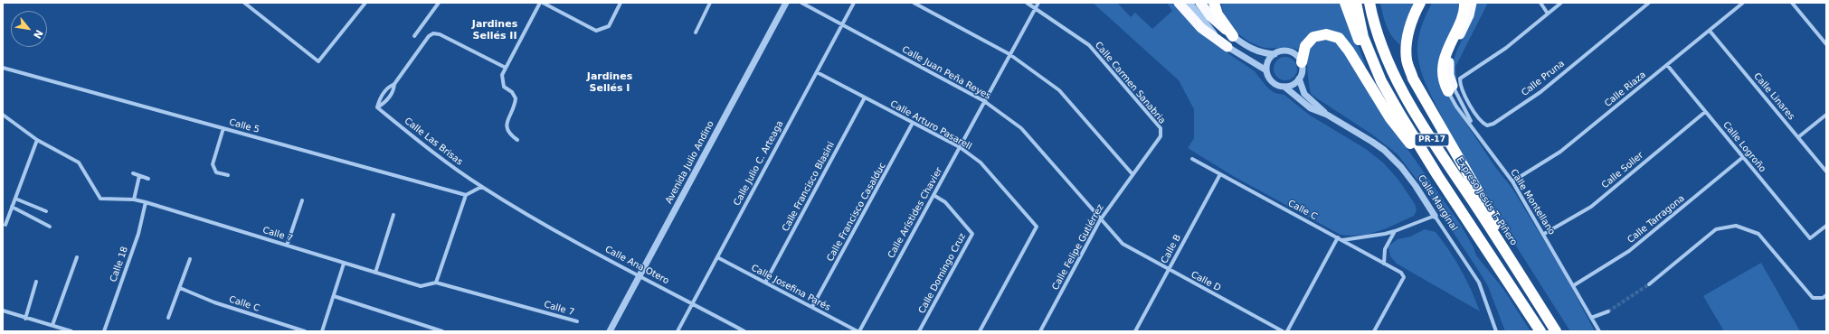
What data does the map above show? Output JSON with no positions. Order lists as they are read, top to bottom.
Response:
{
  "streets": {
    "highway": ["PR-17", "Expreso Jesús T. Piñero"],
    "street": [
      "Calle Juan Peña Reyes",
      "Calle Pruna",
      "Calle Carmen Sanabria",
      "Calle Riaza",
      "Calle Linares",
      "Calle Arturo Pasarell",
      "Calle 5",
      "Calle Las Brisas",
      "Calle Logroño",
      "Avenida Julio Andino",
      "Calle Julio C. Arteaga",
      "Calle Soller",
      "Calle Francisco Blasini",
      "Calle Montellano",
      "Calle Marginal",
      "Calle C",
      "Calle Francisco Casalduc",
      "Calle Arístides Chavier",
      "Calle Tarragona",
      "Calle 7",
      "Calle Felipe Gutiérrez",
      "Calle B",
      "Calle 18",
      "Calle Ana Otero",
      "Calle Domingo Cruz",
      "Calle D",
      "Calle Josefina Parés"
    ]
  },
  "crossings": [
    ["Calle Juan Peña Reyes", "Calle Julio C. Arteaga"],
    ["Calle Juan Peña Reyes", "Calle Arístides Chavier"],
    ["Calle Juan Peña Reyes", "Calle Felipe Gutiérrez"],
    ["Calle Juan Peña Reyes", "Calle D"],
    ["Calle Pruna", "Calle Montellano"],
    ["Calle Carmen Sanabria", "Calle Arístides Chavier"],
    ["Calle Carmen Sanabria", "Calle Felipe Gutiérrez"],
    ["Calle Riaza", "Calle Linares"],
    ["Calle Riaza", "Calle Logroño"],
    ["Calle Riaza", "Calle Montellano"],
    ["Calle Arturo Pasarell", "Calle Julio C. Arteaga"],
    ["Calle Arturo Pasarell", "Calle Francisco Blasini"],
    ["Calle Arturo Pasarell", "Calle Francisco Casalduc"],
    ["Calle Arturo Pasarell", "Calle Arístides Chavier"],
    ["Calle Las Brisas", "Calle Ana Otero"],
    ["Calle Logroño", "Calle Soller"],
    ["Calle Logroño", "Calle Tarragona"],
    ["Avenida Julio Andino", "Calle Ana Otero"],
    ["Calle Julio C. Arteaga", "Calle Ana Otero"],
    ["Calle Julio C. Arteaga", "Calle Josefina Parés"],
    ["Calle Soller", "Calle Montellano"],
    ["Calle Francisco Blasini", "Calle Josefina Parés"],
    ["Calle Montellano", "Calle Tarragona"],
    ["Calle C", "Calle B"],
    ["Calle Francisco Casalduc", "Calle Josefina Parés"],
    ["Calle Arístides Chavier", "Calle Domingo Cruz"],
    ["Calle Arístides Chavier", "Calle Josefina Parés"],
    ["Calle 7", "Calle 18"],
    ["Calle B", "Calle D"]
  ],
  "districts": ["Jardines Sellés II", "Jardines Sellés I"],
  "north": "bottom right"
}
